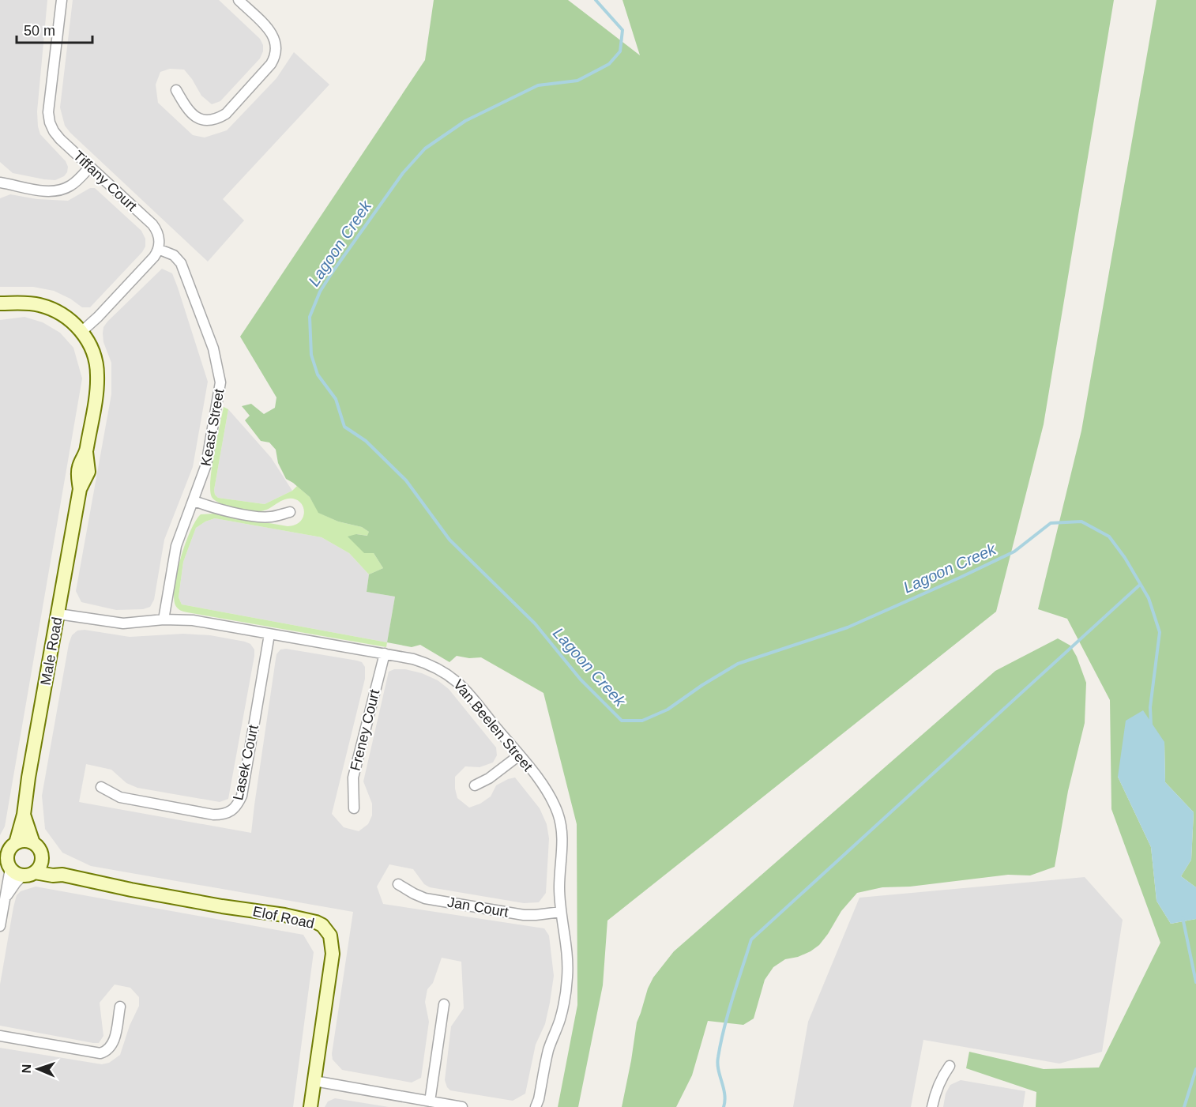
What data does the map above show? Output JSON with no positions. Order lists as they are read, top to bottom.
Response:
{
  "streets": {
    "street": [
      "Tiffany Court",
      "Keast Street",
      "Male Road",
      "Van Beelen Street",
      "Freney Court",
      "Lasek Court",
      "Jan Court",
      "Elof Road"
    ]
  },
  "crossings": [
    ["Tiffany Court", "Keast Street"],
    ["Keast Street", "Van Beelen Street"],
    ["Male Road", "Van Beelen Street"],
    ["Male Road", "Elof Road"],
    ["Van Beelen Street", "Freney Court"],
    ["Van Beelen Street", "Lasek Court"],
    ["Van Beelen Street", "Jan Court"]
  ],
  "water": ["Lagoon Creek"],
  "scale_bar": "50 m",
  "north": "left"
}
